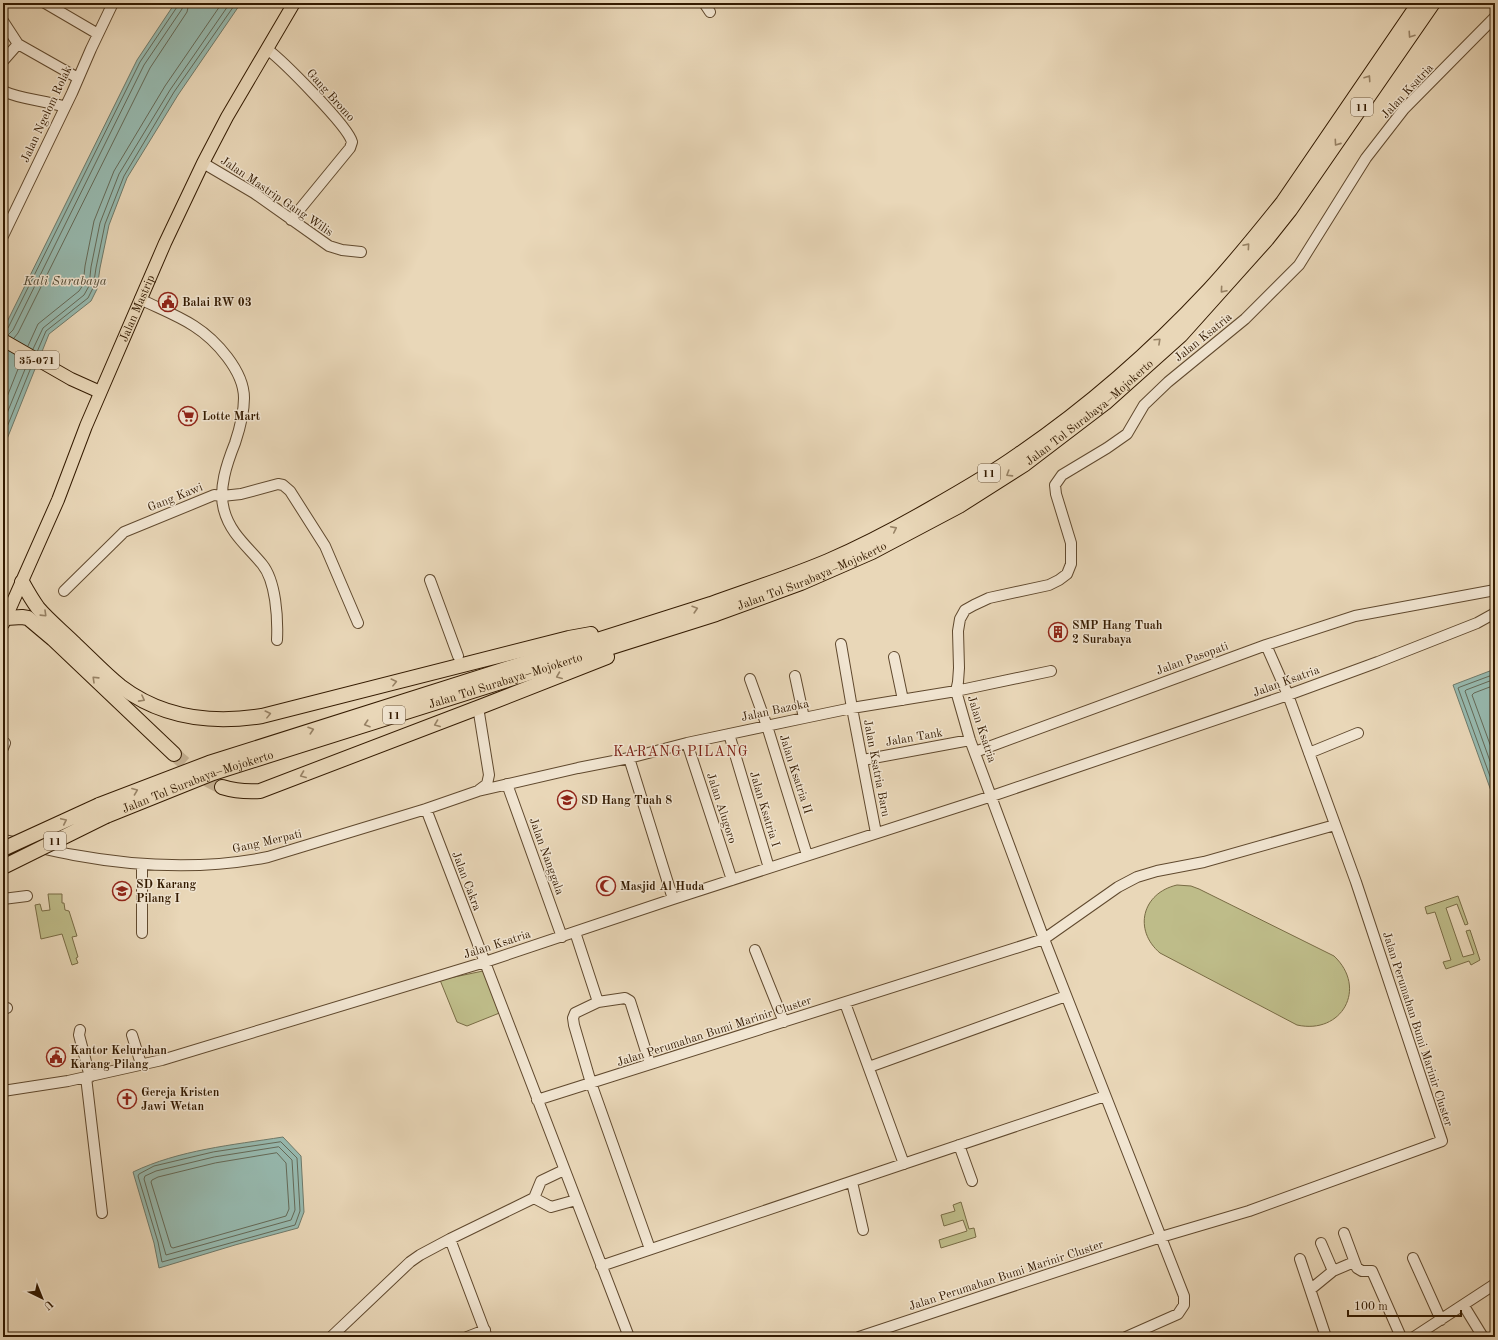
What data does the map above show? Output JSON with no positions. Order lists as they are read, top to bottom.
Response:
{
  "streets": {
    "highway": ["11", "Jalan Tol Surabaya–Mojokerto"],
    "main road": ["Jalan Mastrip", "35-071"],
    "street": [
      "Jalan Ksatria",
      "Gang Bromo",
      "Jalan Ngelom Rolak",
      "Jalan Mastrip Gang Wilis",
      "Gang Kawi",
      "Jalan Pasopati",
      "Jalan Bazoka",
      "Jalan Tank",
      "Jalan Ksatria Baru",
      "Jalan Ksatria II",
      "Jalan Alugoro",
      "Jalan Ksatria I",
      "Gang Merpati",
      "Jalan Nanggala",
      "Jalan Cakra",
      "Jalan Perumahan Bumi Marinir Cluster"
    ]
  },
  "crossings": [
    ["Jalan Ksatria", "Jalan Pasopati"],
    ["Jalan Ksatria", "Jalan Bazoka"],
    ["Jalan Ksatria", "Jalan Tank"],
    ["Jalan Ksatria", "Jalan Ksatria Baru"],
    ["Jalan Ksatria", "Jalan Ksatria II"],
    ["Jalan Ksatria", "Jalan Alugoro"],
    ["Jalan Ksatria", "Jalan Ksatria I"],
    ["Jalan Ksatria", "Jalan Nanggala"],
    ["Jalan Ksatria", "Jalan Cakra"],
    ["Jalan Ksatria", "Jalan Perumahan Bumi Marinir Cluster"],
    ["Gang Bromo", "Jalan Mastrip Gang Wilis"],
    ["Gang Bromo", "Jalan Mastrip"],
    ["Jalan Mastrip Gang Wilis", "Jalan Mastrip"],
    ["Jalan Mastrip", "35-071"],
    ["Jalan Pasopati", "Jalan Perumahan Bumi Marinir Cluster"],
    ["Jalan Bazoka", "Jalan Ksatria Baru"],
    ["Jalan Bazoka", "Jalan Ksatria II"],
    ["Jalan Bazoka", "Jalan Alugoro"],
    ["Jalan Bazoka", "Jalan Ksatria I"],
    ["Jalan Bazoka", "Gang Merpati"],
    ["Jalan Bazoka", "Jalan Nanggala"],
    ["Jalan Tank", "Jalan Ksatria Baru"],
    ["Gang Merpati", "Jalan Nanggala"],
    ["Gang Merpati", "Jalan Cakra"]
  ],
  "districts": ["KARANG PILANG"],
  "water": ["Kali Surabaya"],
  "places": {
    "public building": ["Balai RW 03", "Kantor Kelurahan Karang Pilang"],
    "supermarket": ["Lotte Mart"],
    "building": ["SMP Hang Tuah 2 Surabaya"],
    "school or university": ["SD Hang Tuah 8", "SD Karang Pilang I"],
    "mosque": ["Masjid Al Huda"],
    "church": ["Gereja Kristen Jawi Wetan"]
  },
  "scale_bar": "100 m",
  "north": "bottom right"
}
